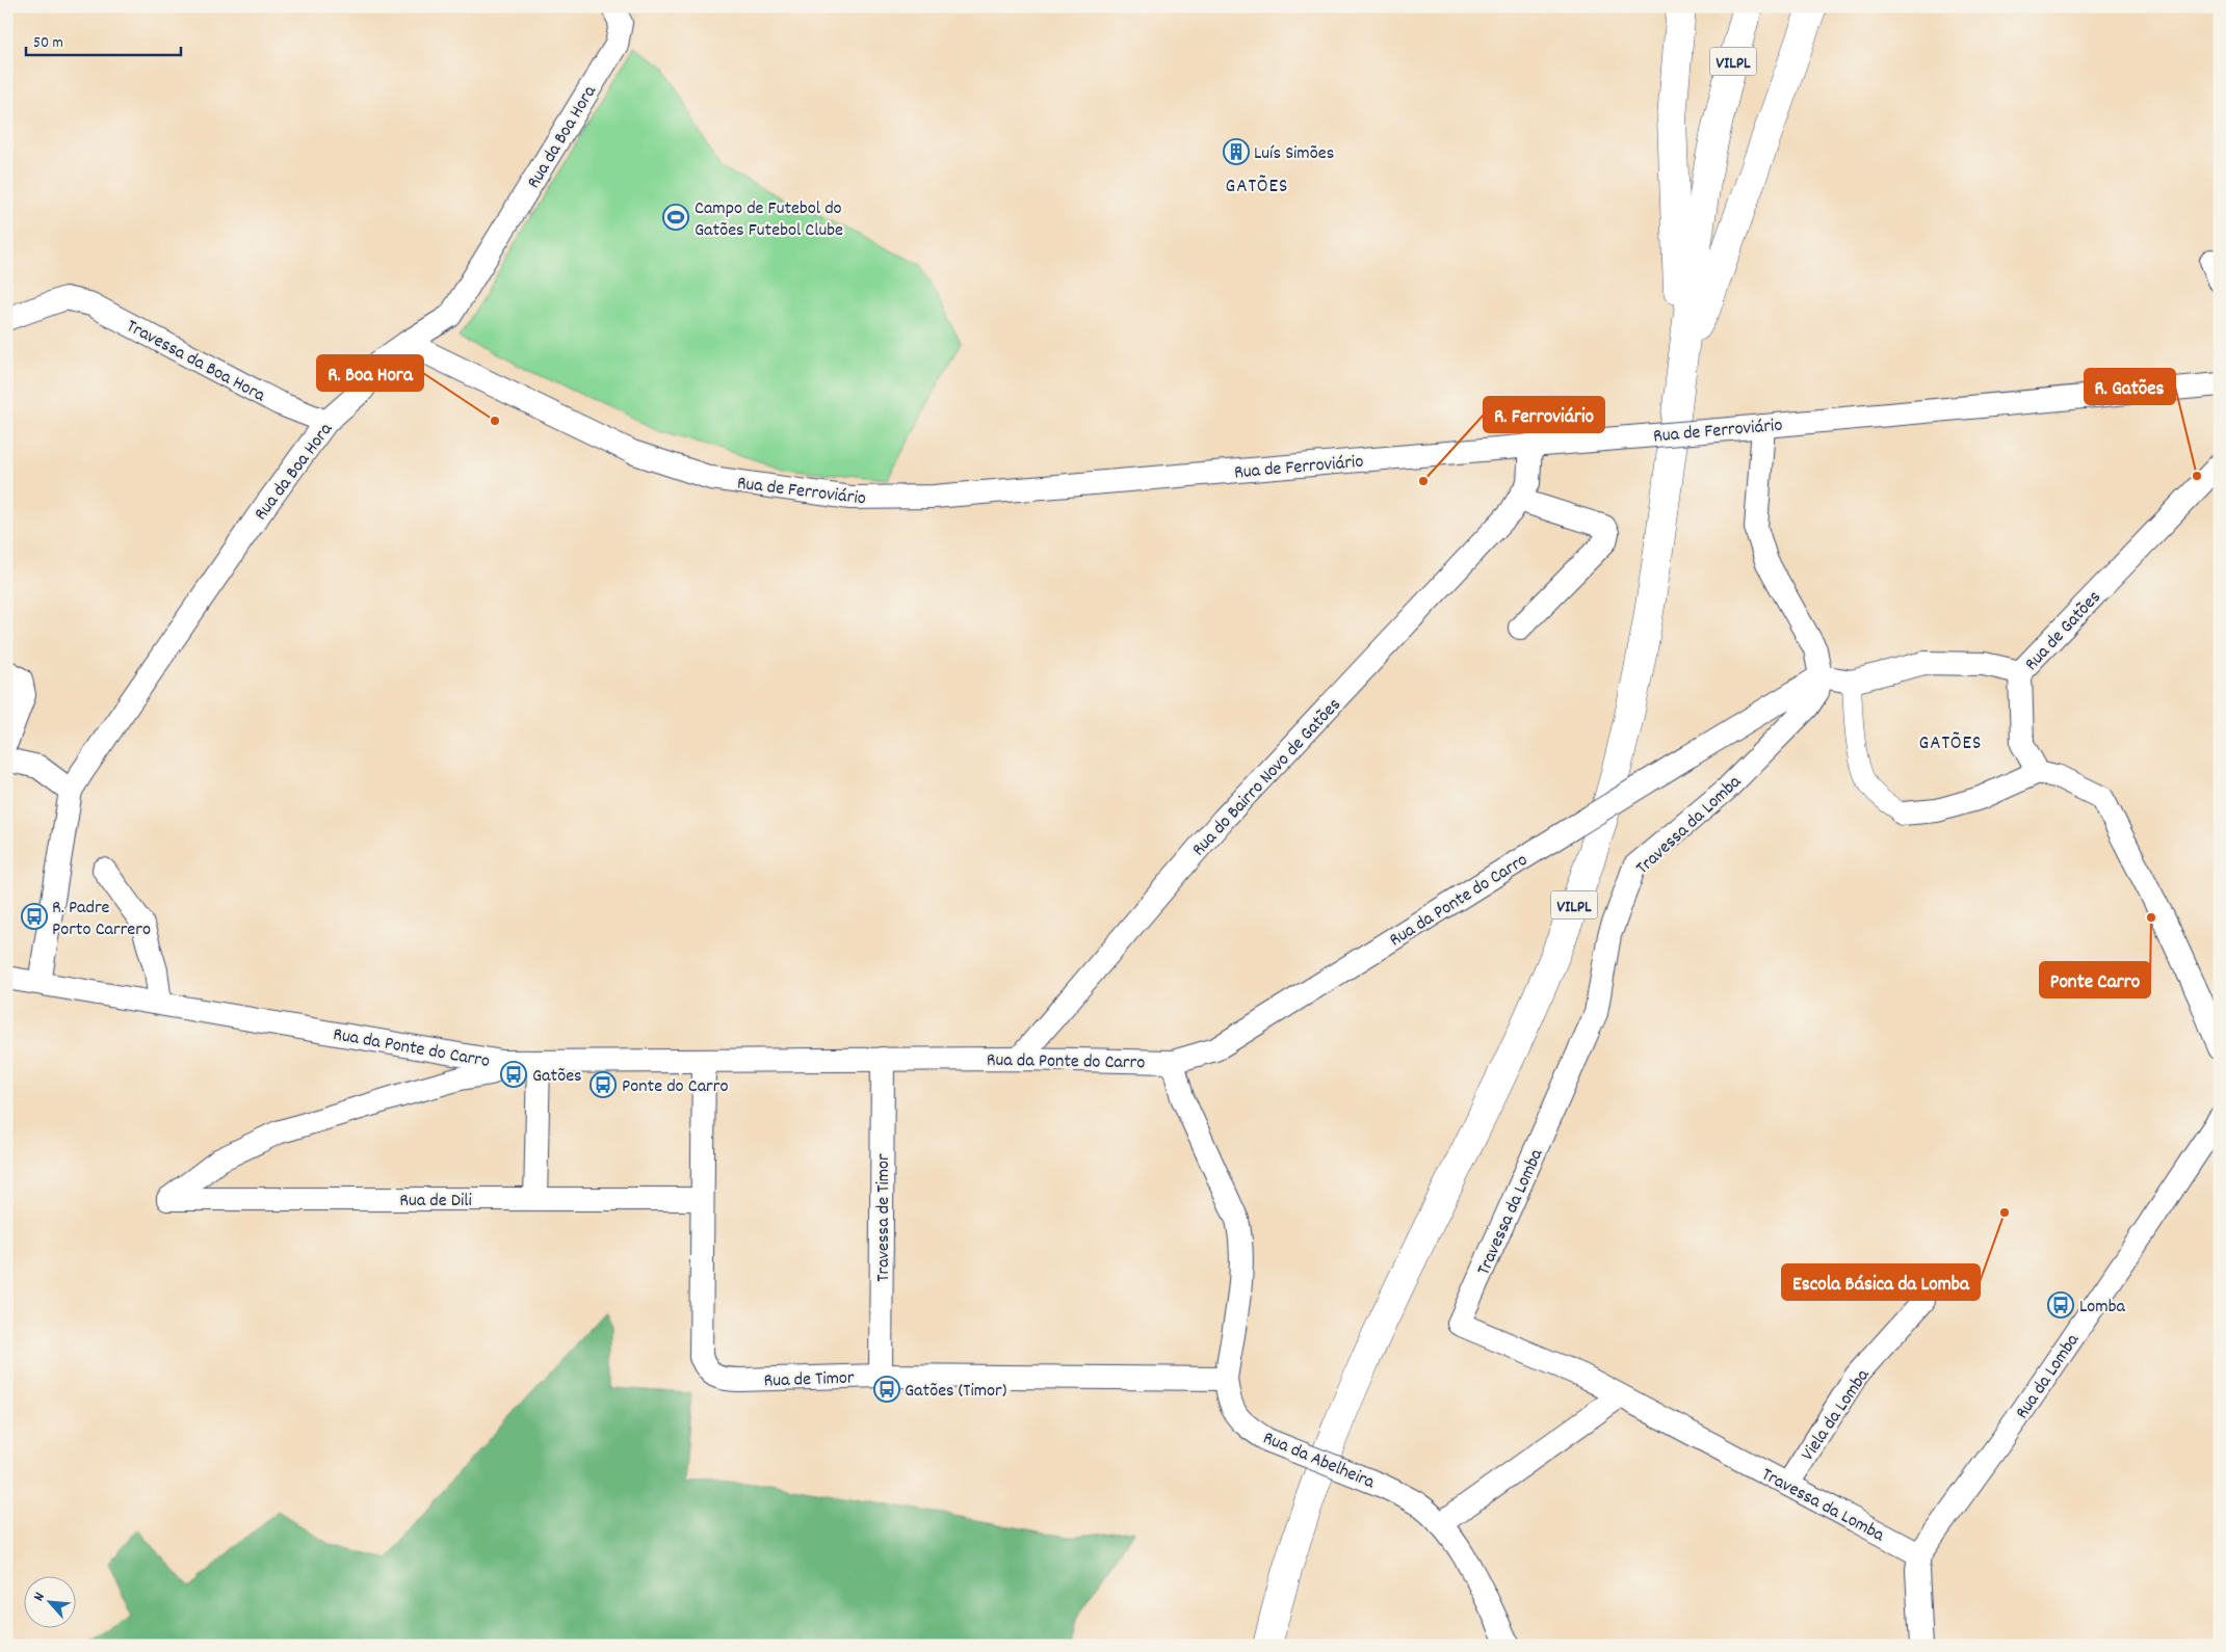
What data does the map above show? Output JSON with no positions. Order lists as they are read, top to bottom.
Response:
{
  "streets": {
    "highway": ["VILPL"],
    "street": [
      "Rua da Boa Hora",
      "Travessa da Boa Hora",
      "Rua de Ferroviário",
      "Rua de Gatões",
      "Rua do Bairro Novo de Gatões",
      "Travessa da Lomba",
      "Rua da Ponte do Carro",
      "Rua de Dili",
      "Travessa de Timor",
      "Rua da Lomba",
      "Rua de Timor",
      "Viela da Lomba",
      "Rua da Abelheira"
    ]
  },
  "crossings": [
    ["Rua da Boa Hora", "Travessa da Boa Hora"],
    ["Rua da Boa Hora", "Rua de Ferroviário"],
    ["Rua da Boa Hora", "Rua da Ponte do Carro"],
    ["Rua de Ferroviário", "Rua do Bairro Novo de Gatões"],
    ["Rua do Bairro Novo de Gatões", "Rua da Ponte do Carro"],
    ["Travessa da Lomba", "Rua da Ponte do Carro"],
    ["Travessa da Lomba", "Rua da Lomba"],
    ["Travessa da Lomba", "Viela da Lomba"],
    ["Rua da Ponte do Carro", "Rua de Dili"],
    ["Rua da Ponte do Carro", "Travessa de Timor"],
    ["Rua da Ponte do Carro", "Rua de Timor"],
    ["Rua da Ponte do Carro", "Rua da Abelheira"],
    ["Rua de Dili", "Rua de Timor"],
    ["Travessa de Timor", "Rua de Timor"],
    ["Rua de Timor", "Rua da Abelheira"]
  ],
  "districts": ["GATÕES", "GATÕES"],
  "places": {
    "building": ["Luís Simões"],
    "sports": ["Campo de Futebol do Gatões Futebol Clube"],
    "other": [
      "R. Boa Hora",
      "R. Gatões",
      "R. Ferroviário",
      "Ponte Carro",
      "Escola Básica da Lomba"
    ],
    "bus stop": [
      "R. Padre Porto Carrero",
      "Gatões",
      "Ponte do Carro",
      "Lomba",
      "Gatões (Timor)"
    ]
  },
  "scale_bar": "50 m",
  "north": "top left"
}
